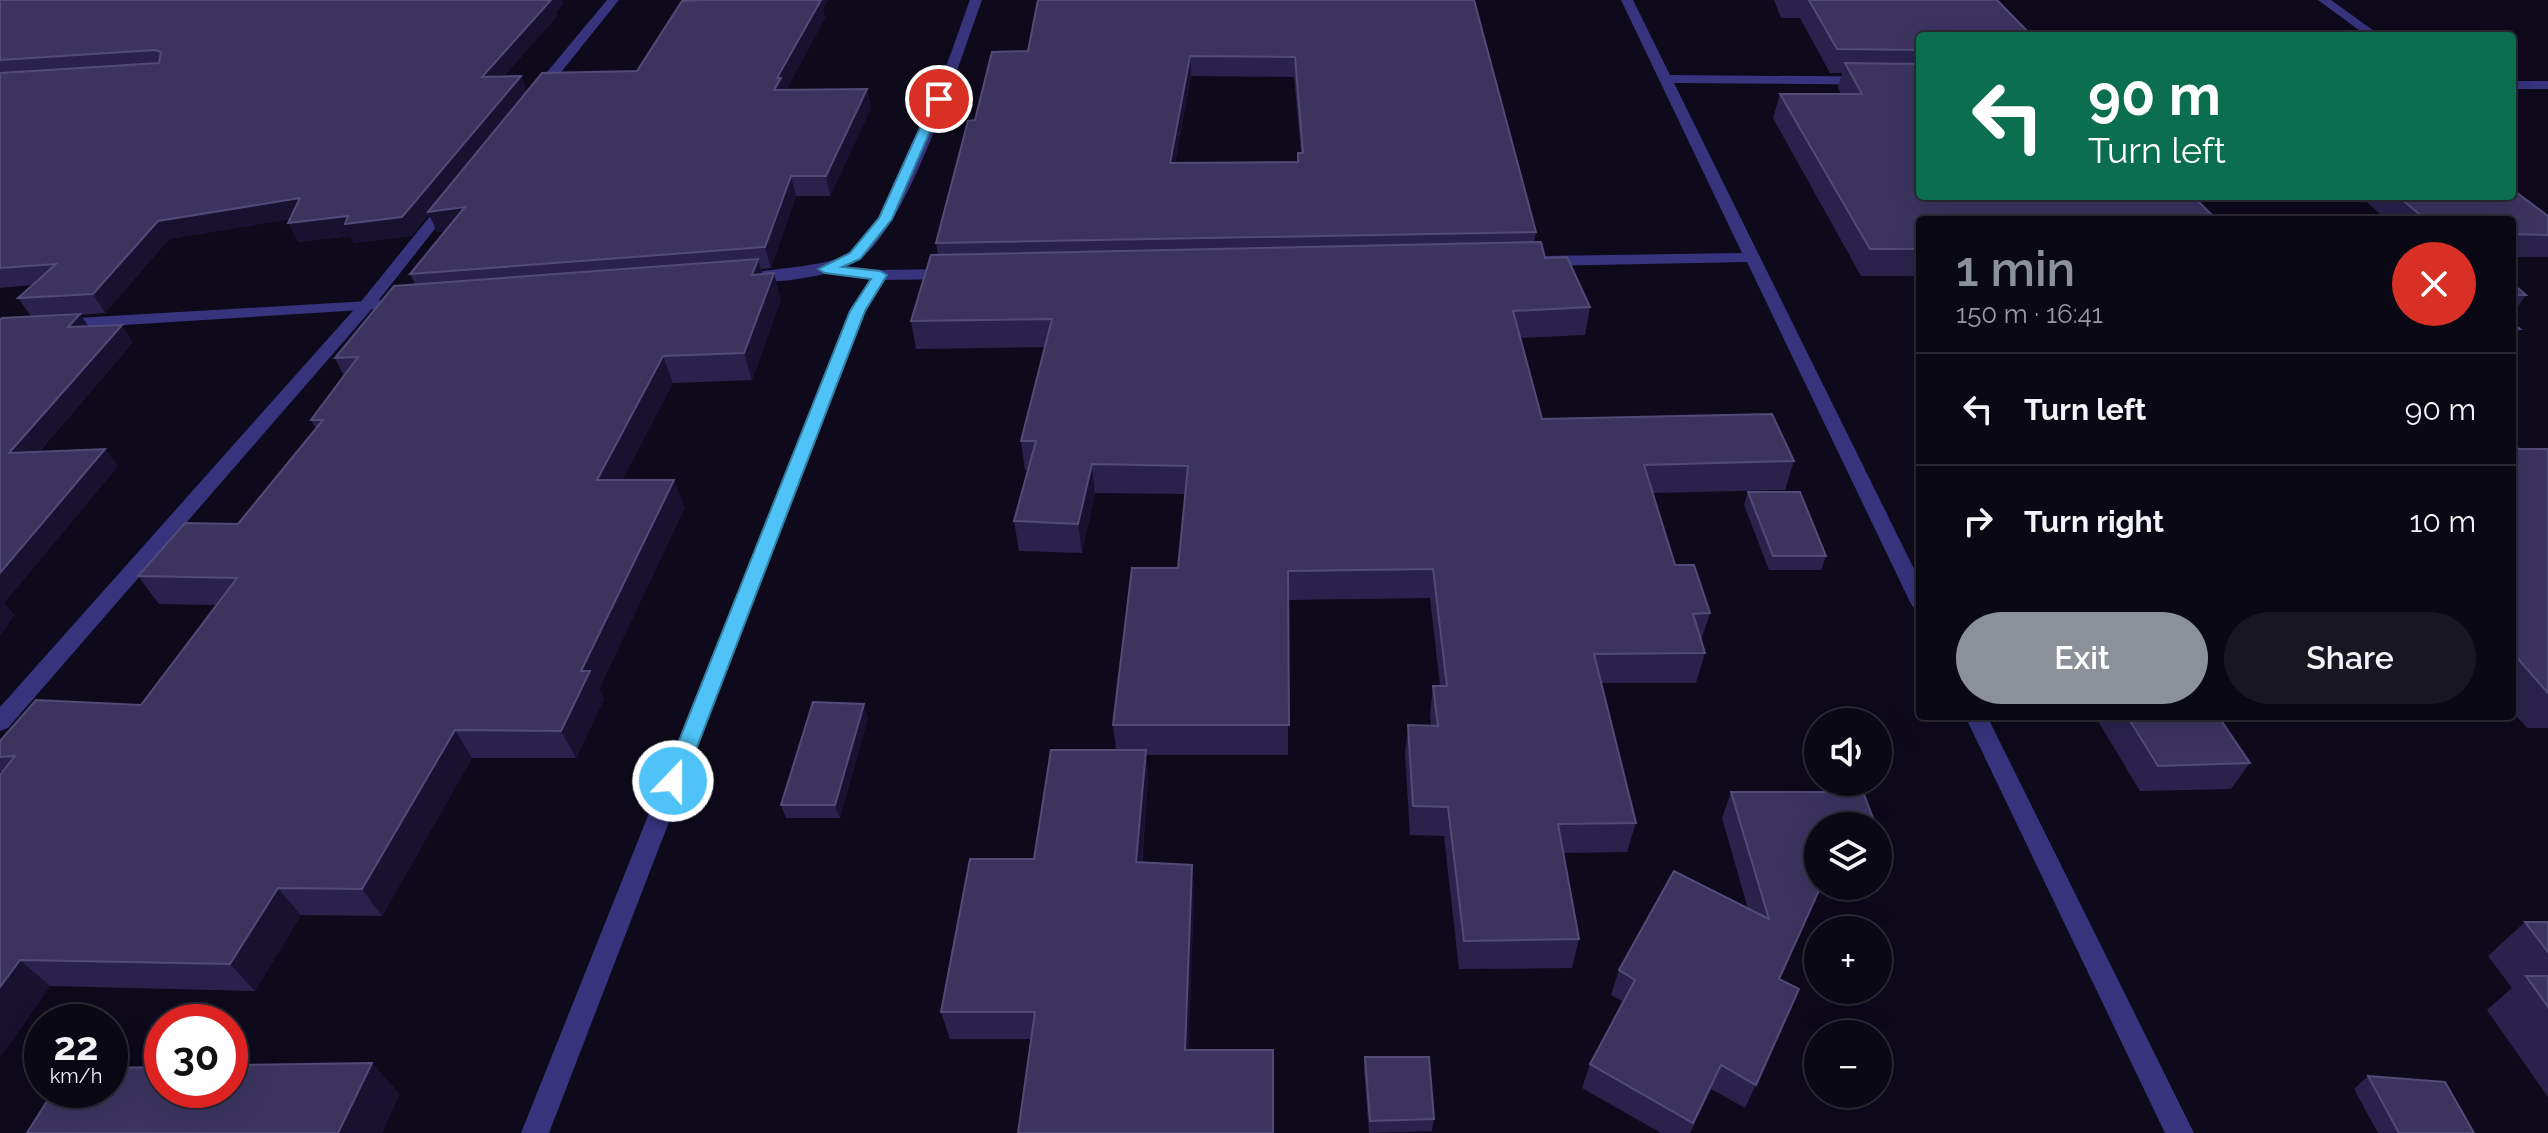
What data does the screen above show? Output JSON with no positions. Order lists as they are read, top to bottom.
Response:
{
  "page": {
    "turn": ["90 m", "Turn left"],
    "heading": ["1 min", "150 m · 16:41"],
    "list": [
      {
        "name": "Turn left",
        "value": "90 m"
      },
      {
        "name": "Turn right",
        "value": "10 m"
      }
    ],
    "buttons": ["Exit", "Share"],
    "map_buttons": ["+", "−"],
    "speed": "22 km/h",
    "limit": "30"
  }
}
